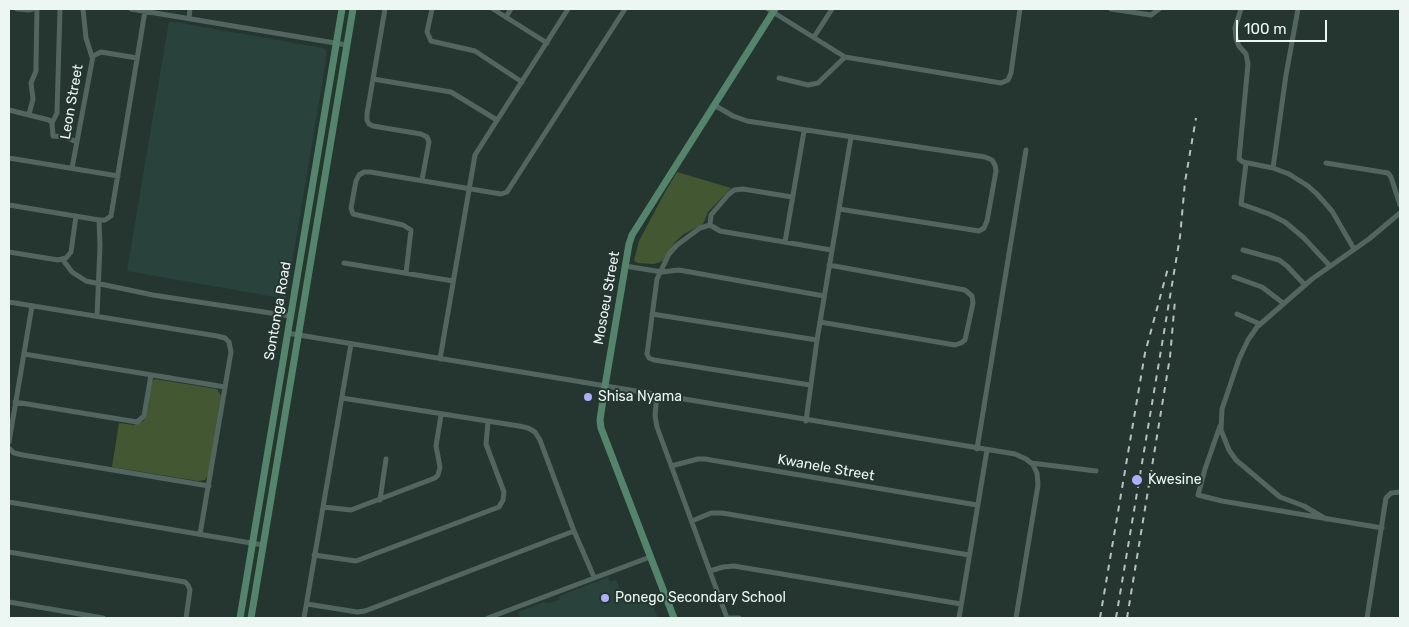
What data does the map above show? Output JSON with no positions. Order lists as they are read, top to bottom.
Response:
{
  "streets": {
    "main road": ["Mosoeu Street", "Sontonga Road"],
    "street": ["Leon Street", "Kwanele Street"]
  },
  "places": ["Shisa Nyama", "Kwesine", "Ponego Secondary School"],
  "scale_bar": "100 m"
}
